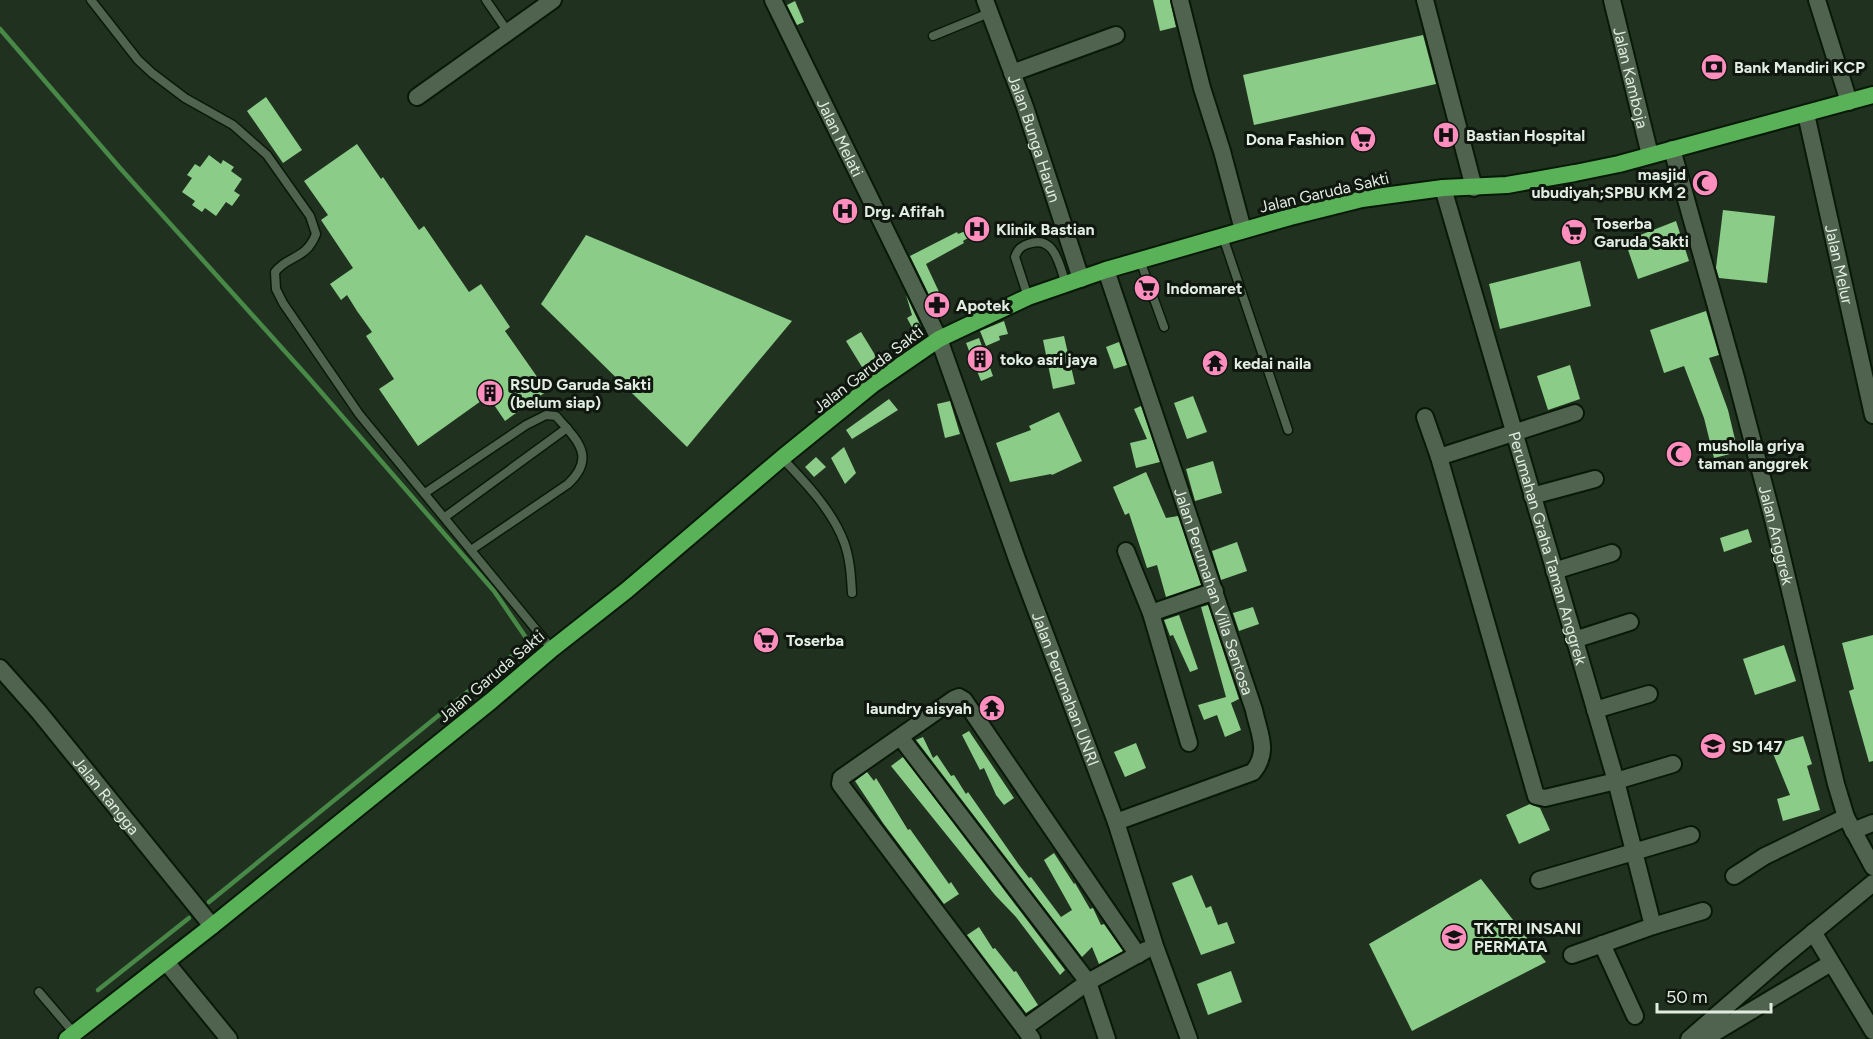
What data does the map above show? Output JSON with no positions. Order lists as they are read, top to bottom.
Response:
{
  "streets": {
    "highway": ["Jalan Garuda Sakti"],
    "street": [
      "Jalan Kamboja",
      "Jalan Melati",
      "Jalan Bunga Harun",
      "Jalan Melur",
      "Jalan Anggrek",
      "Perumahan Graha Taman Anggrek",
      "Jalan Perumahan Villa Sentosa",
      "Jalan Perumahan UNRI",
      "Jalan Rangga"
    ]
  },
  "crossings": [
    ["Jalan Kamboja", "Jalan Garuda Sakti"],
    ["Jalan Melati", "Jalan Garuda Sakti"],
    ["Jalan Melati", "Jalan Perumahan UNRI"],
    ["Jalan Bunga Harun", "Jalan Garuda Sakti"],
    ["Jalan Garuda Sakti", "Jalan Melur"],
    ["Jalan Garuda Sakti", "Jalan Anggrek"],
    ["Jalan Garuda Sakti", "Perumahan Graha Taman Anggrek"],
    ["Jalan Garuda Sakti", "Jalan Perumahan Villa Sentosa"],
    ["Jalan Garuda Sakti", "Jalan Perumahan UNRI"],
    ["Jalan Garuda Sakti", "Jalan Rangga"],
    ["Jalan Perumahan Villa Sentosa", "Jalan Perumahan UNRI"]
  ],
  "places": {
    "bank": ["Bank Mandiri KCP"],
    "hospital": ["Bastian Hospital", "Drg. Afifah", "Klinik Bastian"],
    "supermarket": [
      "Dona Fashion",
      "Toserba Garuda Sakti",
      "Indomaret",
      "Toserba"
    ],
    "mosque": ["masjid ubudiyah;SPBU KM 2", "musholla griya taman anggrek"],
    "pharmacy": ["Apotek"],
    "building": ["toko asri jaya", "RSUD Garuda Sakti (belum siap)"],
    "temple": ["kedai naila", "laundry aisyah"],
    "school or university": ["SD 147", "TK TRI INSANI PERMATA"]
  },
  "scale_bar": "50 m"
}
